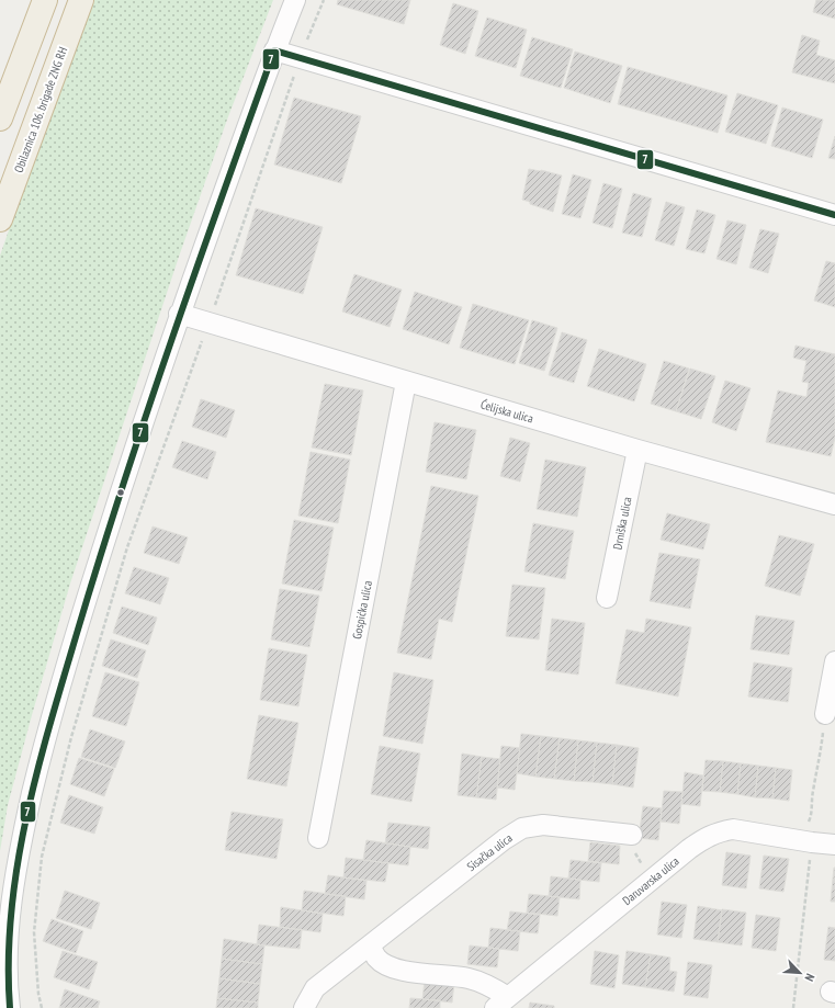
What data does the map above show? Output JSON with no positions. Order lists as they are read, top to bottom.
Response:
{
  "streets": {
    "highway": ["Obilaznica 106. brigade ZNG RH"],
    "street": [
      "Ćelijska ulica",
      "Drniška ulica",
      "Gospićka ulica",
      "Sisačka ulica",
      "Daruvarska ulica"
    ]
  },
  "crossings": [
    ["Ćelijska ulica", "Drniška ulica"],
    ["Ćelijska ulica", "Gospićka ulica"]
  ],
  "lines": ["transit line 7"],
  "north": "bottom right"
}
